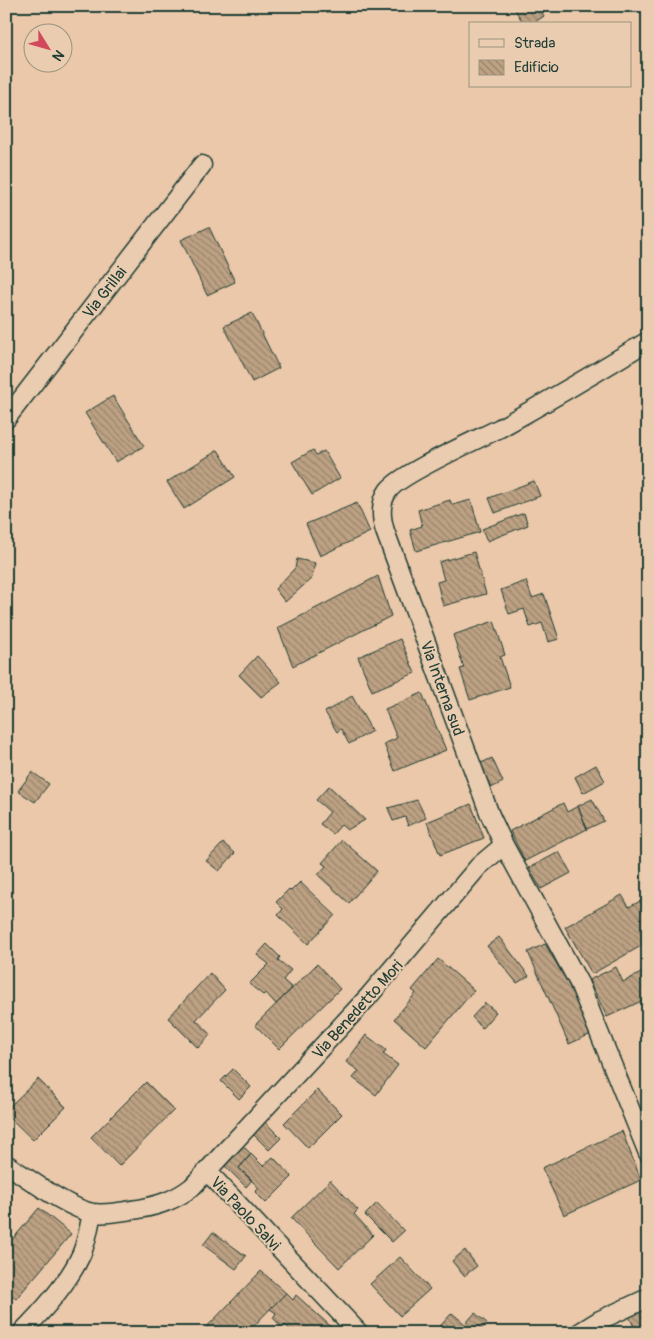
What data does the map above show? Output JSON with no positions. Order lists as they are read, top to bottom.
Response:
{
  "streets": {
    "street": [
      "Via Grillai",
      "Via Interna sud",
      "Via Benedetto Mori",
      "Via Paolo Salvi"
    ]
  },
  "crossings": [
    ["Via Interna sud", "Via Benedetto Mori"],
    ["Via Benedetto Mori", "Via Paolo Salvi"]
  ],
  "legend": ["Strada", "Edificio"],
  "north": "bottom right"
}
